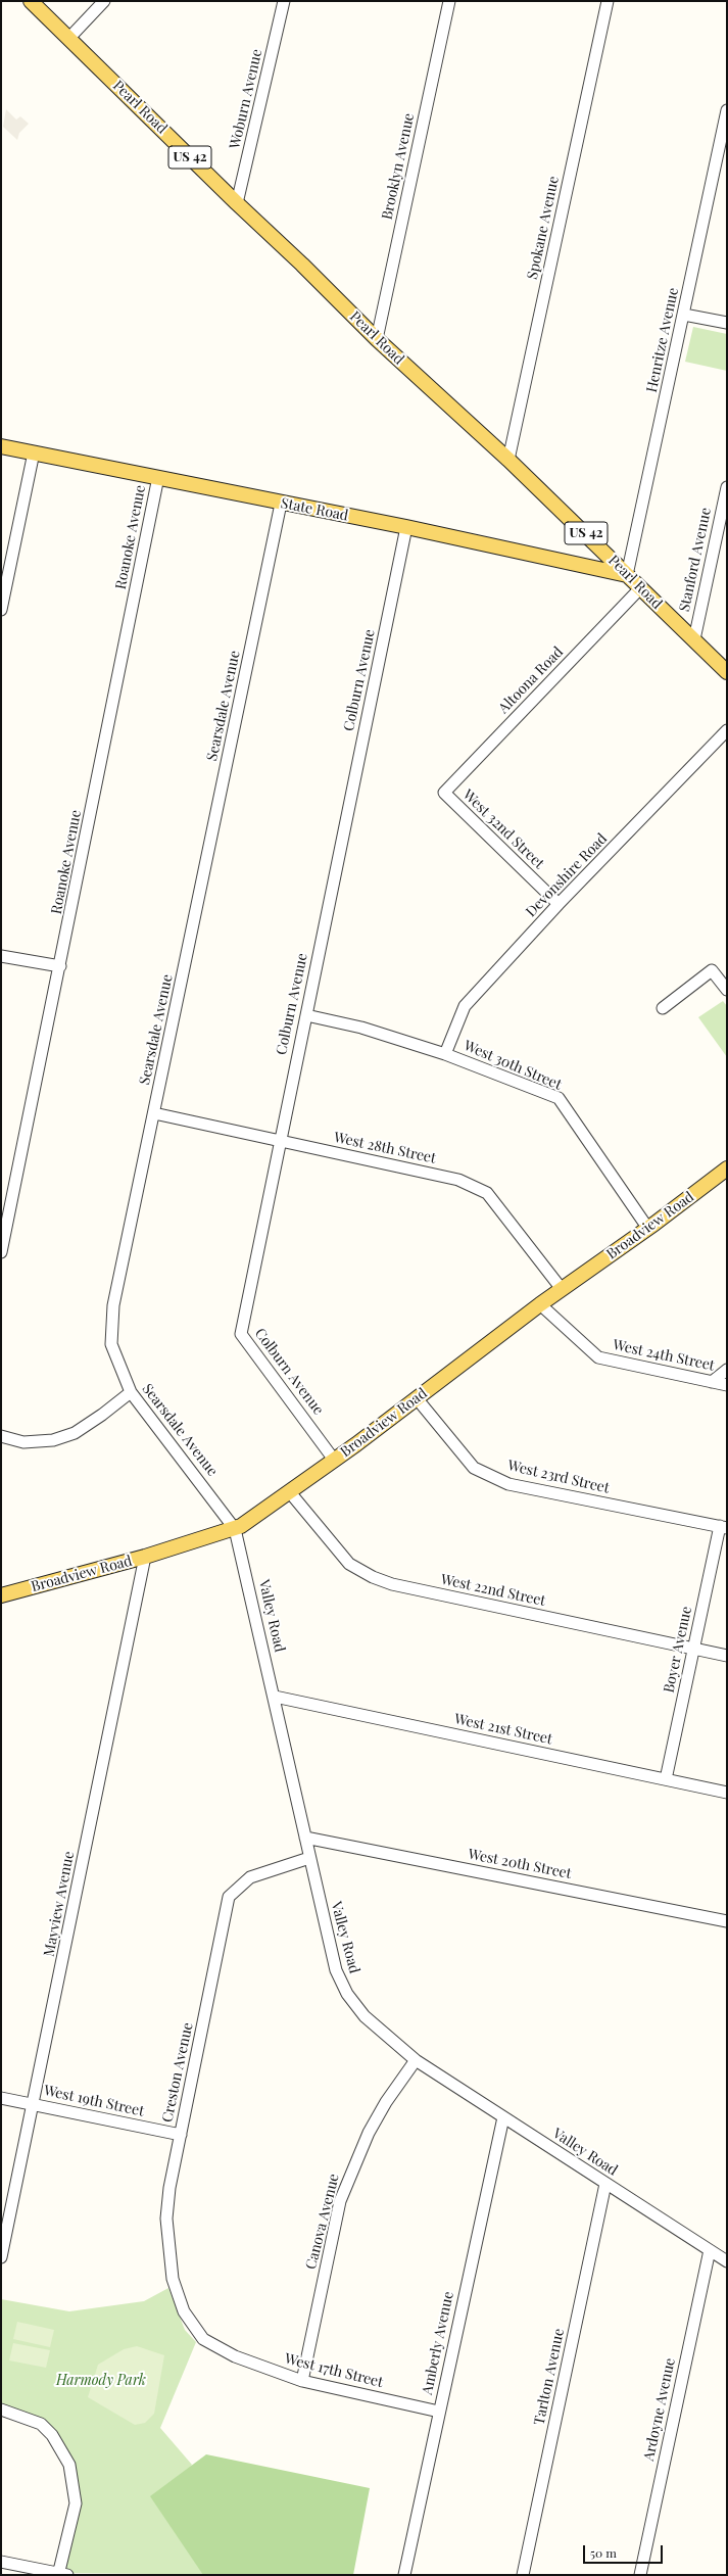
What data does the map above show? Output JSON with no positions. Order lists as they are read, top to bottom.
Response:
{
  "streets": {
    "main road": [
      "Pearl Road",
      "US 42",
      "State Road",
      "Broadview Road"
    ],
    "street": [
      "Woburn Avenue",
      "Brooklyn Avenue",
      "Spokane Avenue",
      "Henritze Avenue",
      "Roanoke Avenue",
      "Stanford Avenue",
      "Colburn Avenue",
      "Altoona Road",
      "Searsdale Avenue",
      "West 32nd Street",
      "Devonshire Road",
      "West 30th Street",
      "West 28th Street",
      "West 24th Street",
      "West 23rd Street",
      "West 22nd Street",
      "Valley Road",
      "Boyer Avenue",
      "West 21st Street",
      "West 20th Street",
      "Mayview Avenue",
      "Creston Avenue",
      "West 19th Street",
      "Canova Avenue",
      "Amberly Avenue",
      "West 17th Street",
      "Tarlton Avenue",
      "Ardoyne Avenue"
    ]
  },
  "crossings": [
    ["Woburn Avenue", "Pearl Road"],
    ["Pearl Road", "Brooklyn Avenue"],
    ["Pearl Road", "Spokane Avenue"],
    ["Pearl Road", "Henritze Avenue"],
    ["Pearl Road", "State Road"],
    ["Pearl Road", "Stanford Avenue"],
    ["Pearl Road", "Altoona Road"],
    ["Henritze Avenue", "State Road"],
    ["State Road", "Roanoke Avenue"],
    ["State Road", "Colburn Avenue"],
    ["State Road", "Searsdale Avenue"],
    ["Colburn Avenue", "West 30th Street"],
    ["Colburn Avenue", "West 28th Street"],
    ["Colburn Avenue", "Broadview Road"],
    ["Altoona Road", "West 32nd Street"],
    ["Searsdale Avenue", "West 28th Street"],
    ["Searsdale Avenue", "Broadview Road"],
    ["Searsdale Avenue", "Valley Road"],
    ["West 32nd Street", "Devonshire Road"],
    ["Devonshire Road", "West 30th Street"],
    ["West 30th Street", "Broadview Road"],
    ["West 28th Street", "Broadview Road"],
    ["Broadview Road", "West 24th Street"],
    ["Broadview Road", "West 23rd Street"],
    ["Broadview Road", "West 22nd Street"],
    ["Broadview Road", "Valley Road"],
    ["Broadview Road", "Mayview Avenue"],
    ["West 23rd Street", "Boyer Avenue"],
    ["West 22nd Street", "Boyer Avenue"],
    ["Valley Road", "West 21st Street"],
    ["Valley Road", "West 20th Street"],
    ["Valley Road", "Creston Avenue"],
    ["Valley Road", "Canova Avenue"],
    ["Valley Road", "Amberly Avenue"],
    ["Valley Road", "Tarlton Avenue"],
    ["Valley Road", "Ardoyne Avenue"],
    ["Boyer Avenue", "West 21st Street"],
    ["Mayview Avenue", "West 19th Street"],
    ["Creston Avenue", "West 19th Street"],
    ["Creston Avenue", "West 17th Street"],
    ["Canova Avenue", "West 17th Street"],
    ["Amberly Avenue", "West 17th Street"]
  ],
  "parks": ["Harmody Park"],
  "scale_bar": "50 m"
}
